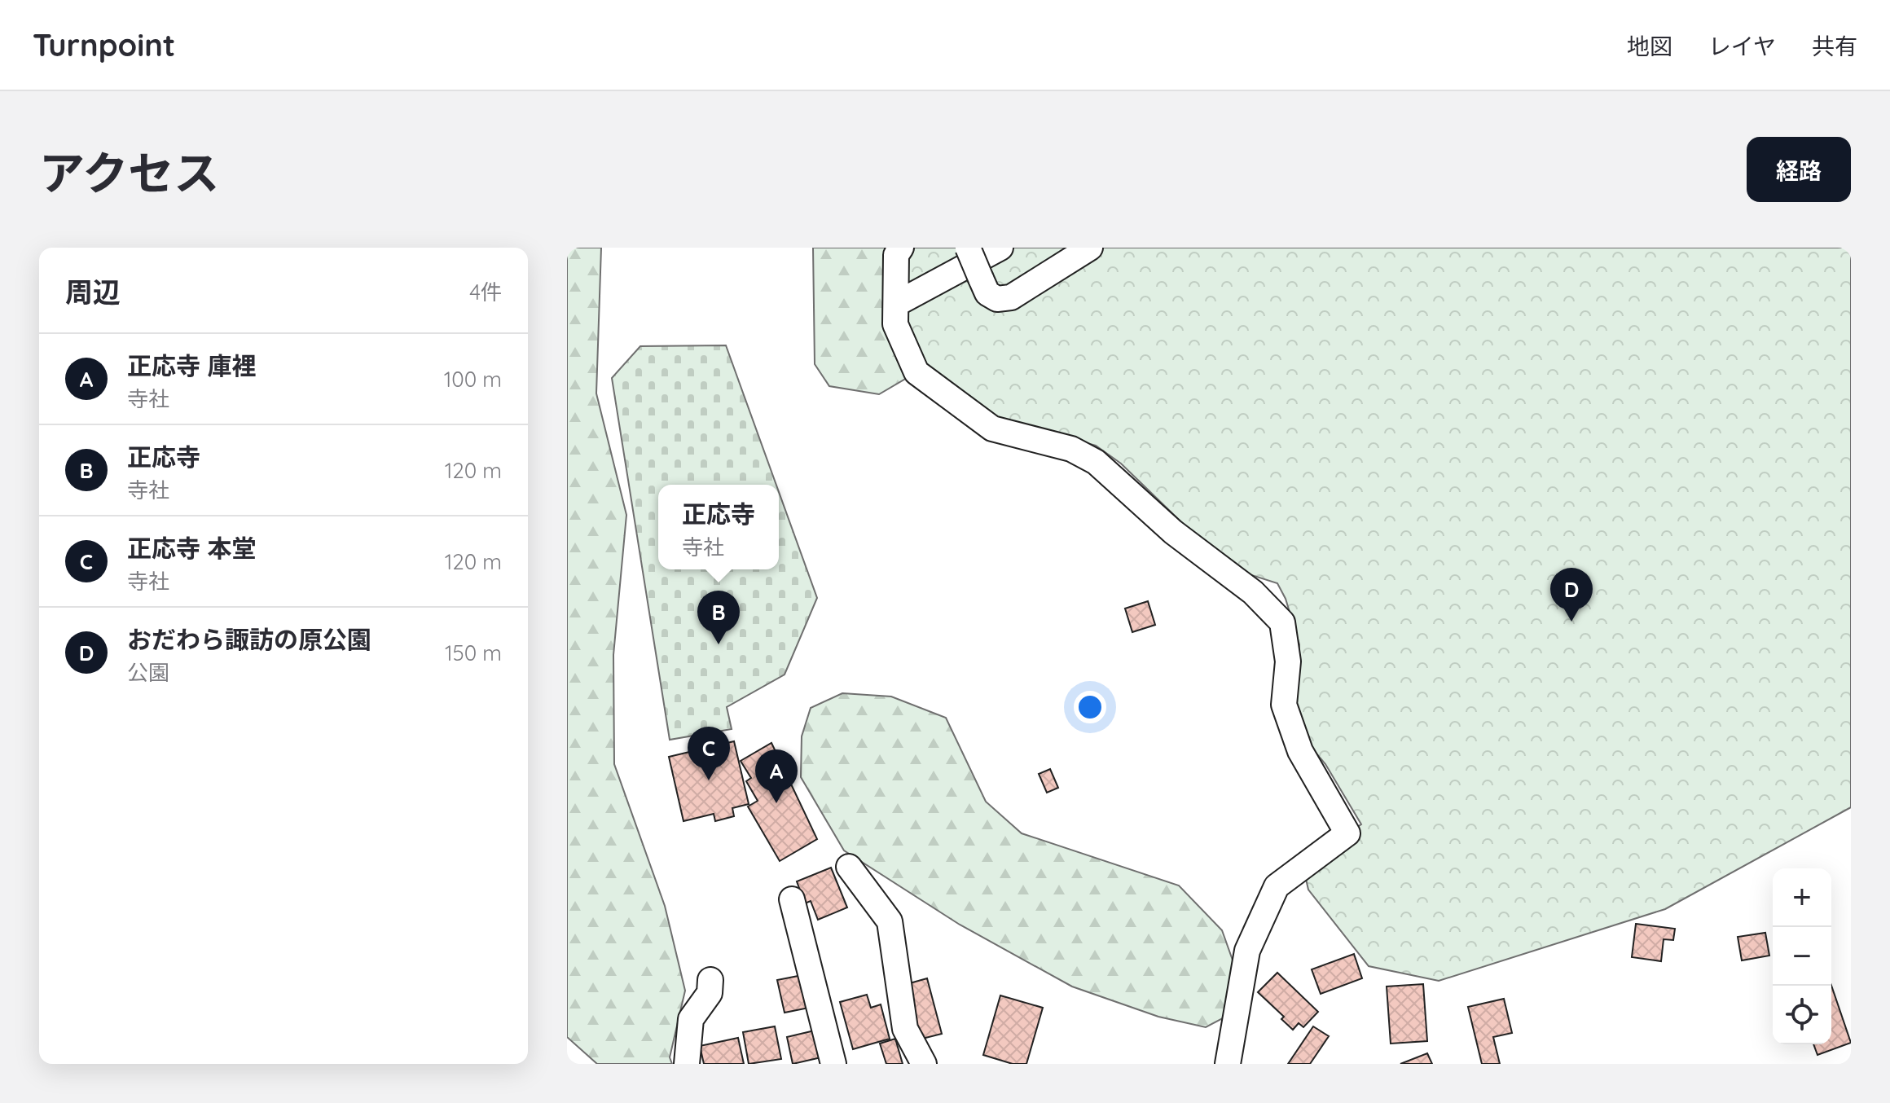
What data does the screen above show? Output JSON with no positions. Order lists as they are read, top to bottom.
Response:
{
  "page": {
    "header": "Turnpoint",
    "nav": ["地図", "レイヤ", "共有"],
    "title": "アクセス",
    "buttons": "経路",
    "heading": ["周辺", "4件"],
    "list": [
      {
        "mark": "A",
        "name": "正応寺 庫裡",
        "note": "寺社",
        "value": "100 m"
      },
      {
        "mark": "B",
        "name": "正応寺",
        "note": "寺社",
        "value": "120 m"
      },
      {
        "mark": "C",
        "name": "正応寺 本堂",
        "note": "寺社",
        "value": "120 m"
      },
      {
        "mark": "D",
        "name": "おだわら諏訪の原公園",
        "note": "公園",
        "value": "150 m"
      }
    ],
    "popup": ["正応寺", "寺社"],
    "pins": [
      "D",
      "B",
      "C",
      "A"
    ],
    "map_buttons": ["+", "−"]
  }
}
